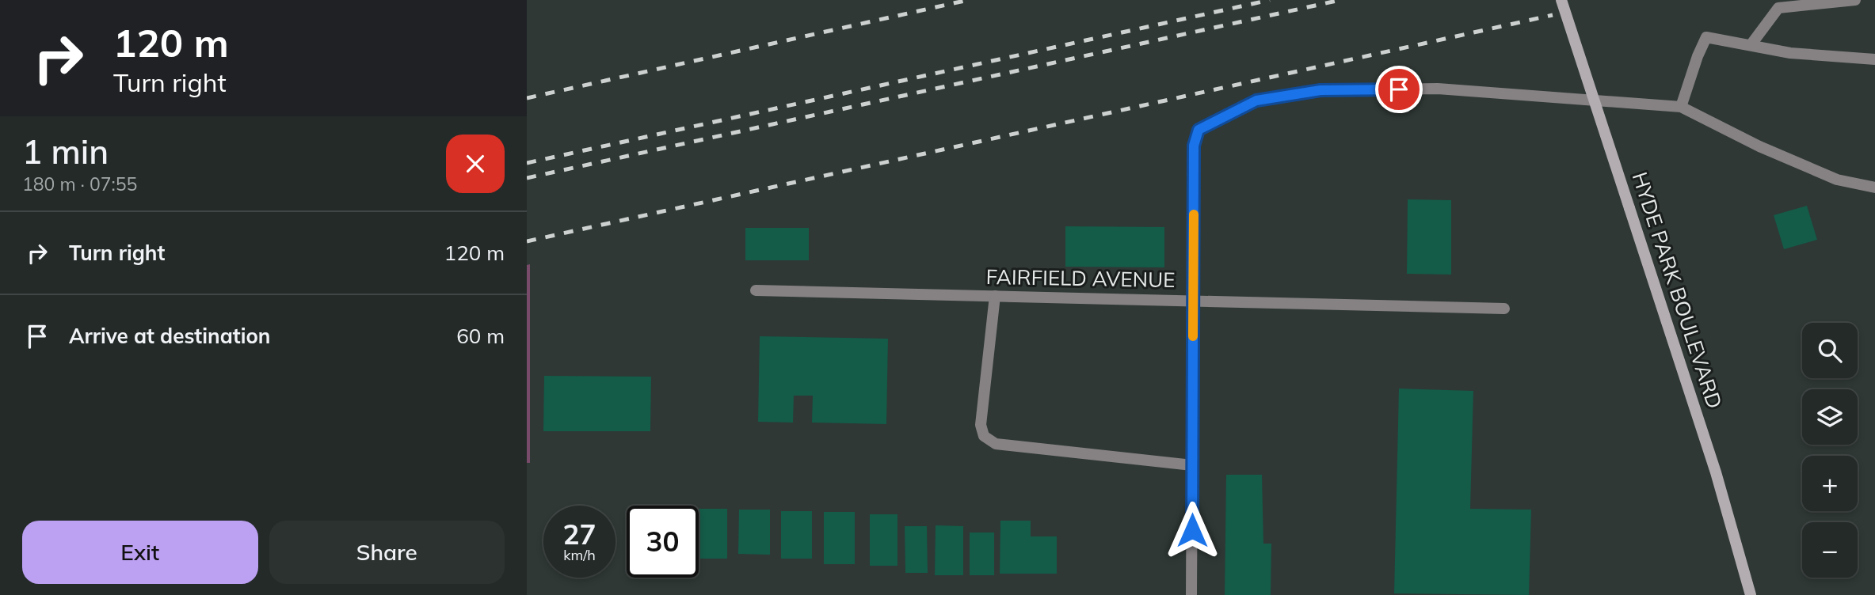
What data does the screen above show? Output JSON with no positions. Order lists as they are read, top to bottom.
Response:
{
  "streets": {
    "main road": ["HYDE PARK BOULEVARD"],
    "street": ["FAIRFIELD AVENUE"]
  },
  "page": {
    "turn": ["120 m", "Turn right"],
    "heading": ["1 min", "180 m · 07:55"],
    "list": [
      {
        "name": "Turn right",
        "value": "120 m"
      },
      {
        "name": "Arrive at destination",
        "value": "60 m"
      }
    ],
    "map_buttons": ["+", "−"],
    "speed": "27 km/h",
    "limit": "30",
    "buttons": ["Exit", "Share"]
  }
}
